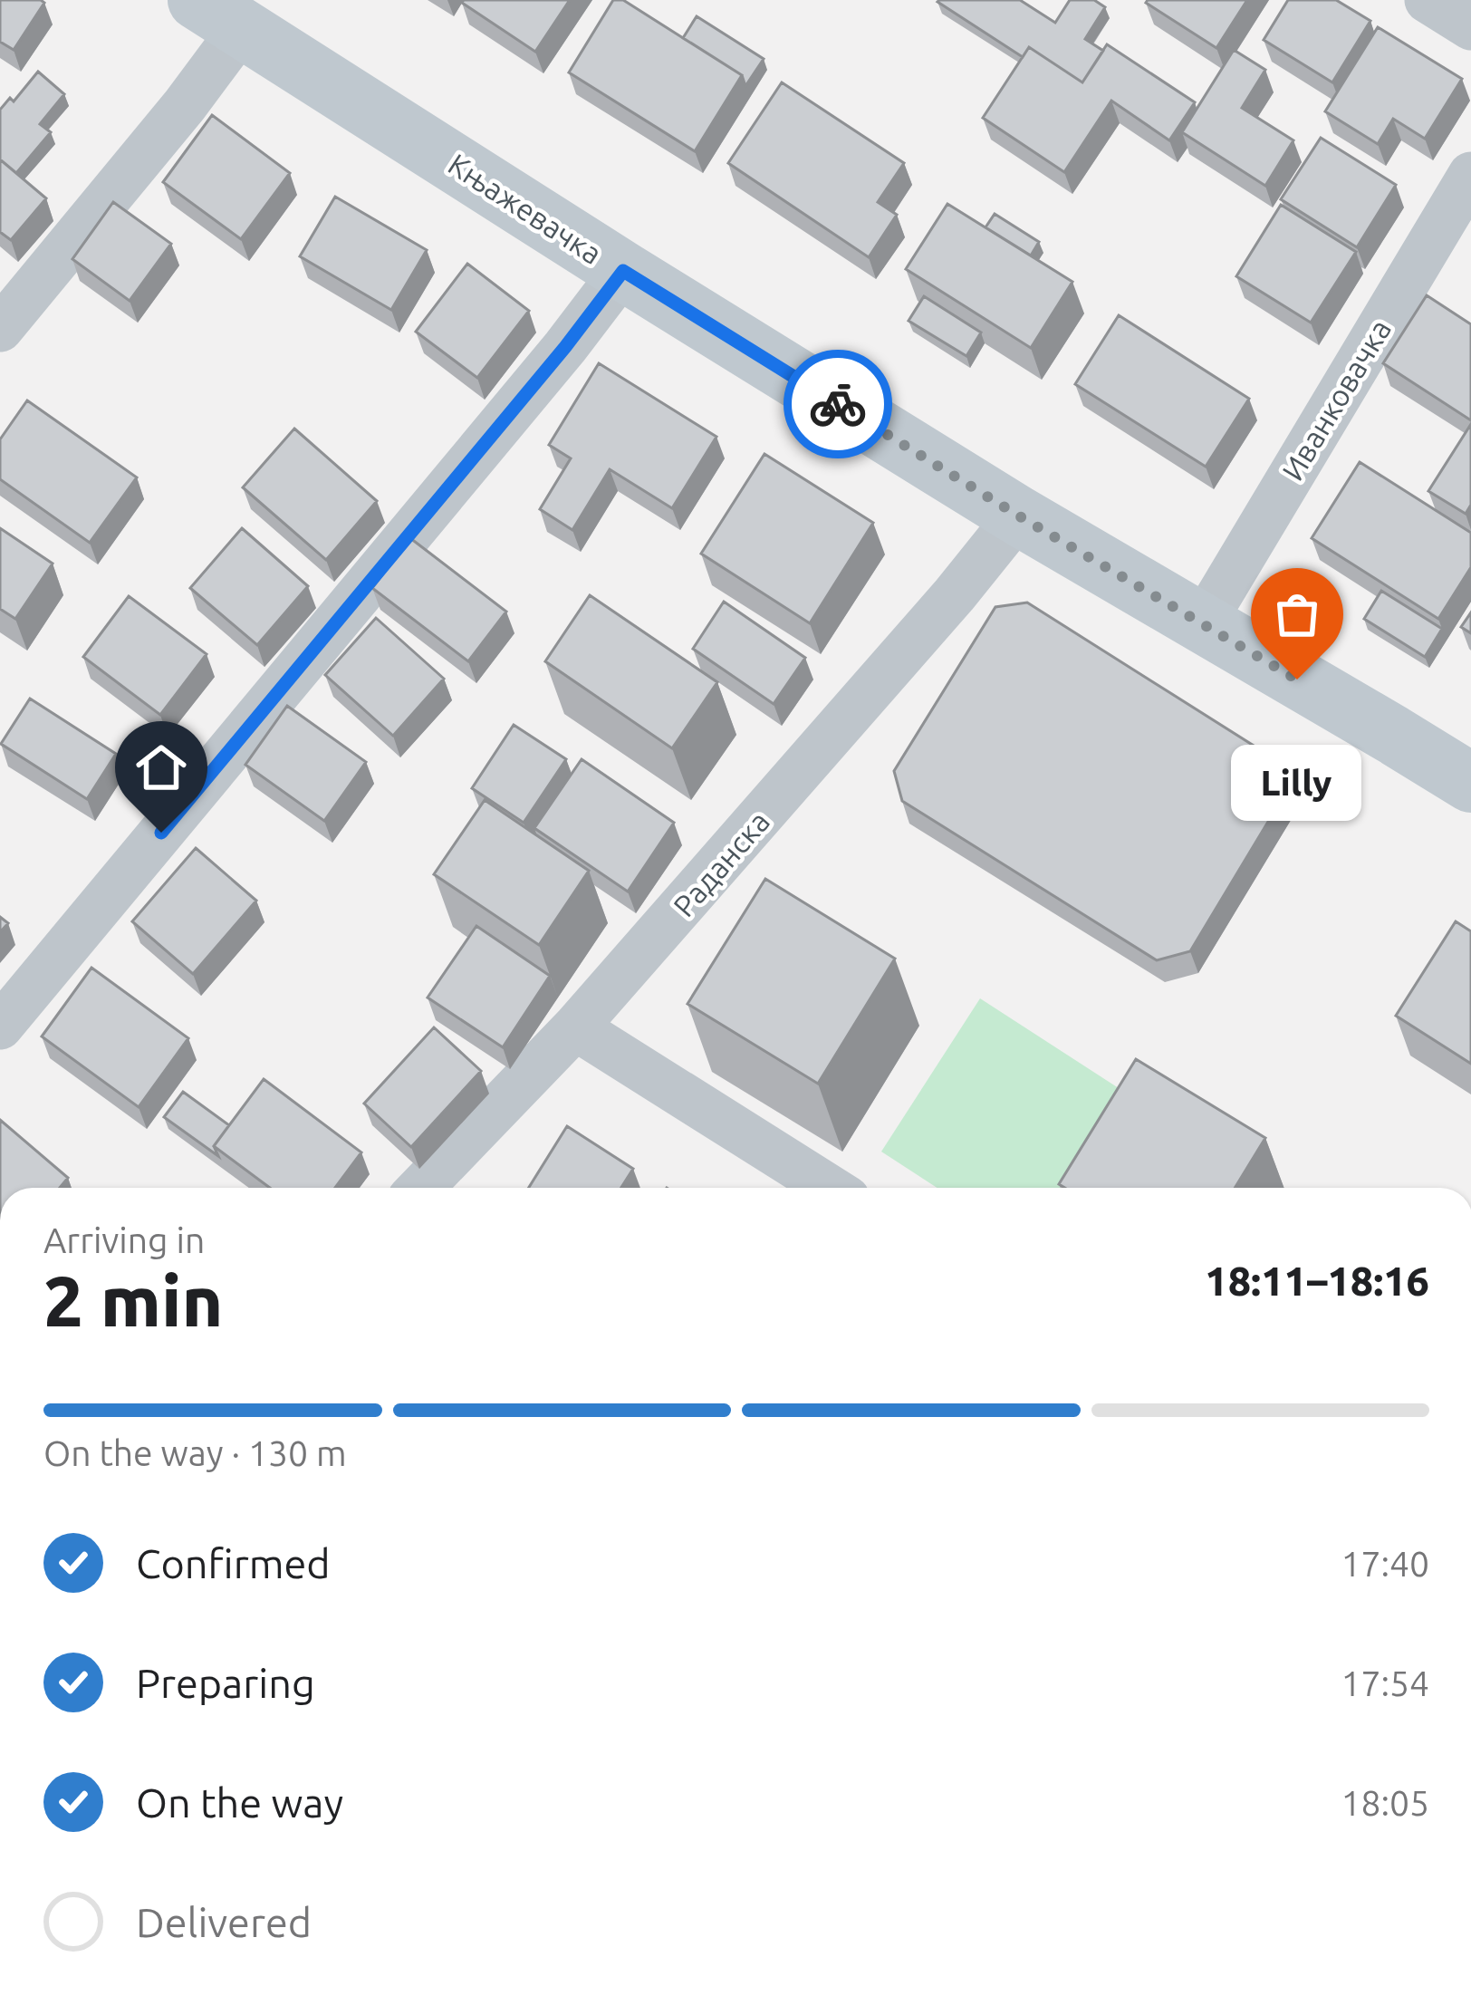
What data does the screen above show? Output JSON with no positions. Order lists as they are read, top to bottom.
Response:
{
  "streets": {
    "main road": ["Књажевачка"],
    "street": ["Иванковачка", "Раданска"]
  },
  "crossings": [
    ["Књажевачка", "Иванковачка"],
    ["Књажевачка", "Раданска"]
  ],
  "places": ["Lilly"],
  "page": {
    "bubble": "Lilly",
    "heading": ["2 min", "Arriving in", "18:11–18:16"],
    "bar": "On the way · 130 m",
    "list": [
      ["Confirmed", "17:40"],
      ["Preparing", "17:54"],
      ["On the way", "18:05"],
      "Delivered"
    ]
  }
}
